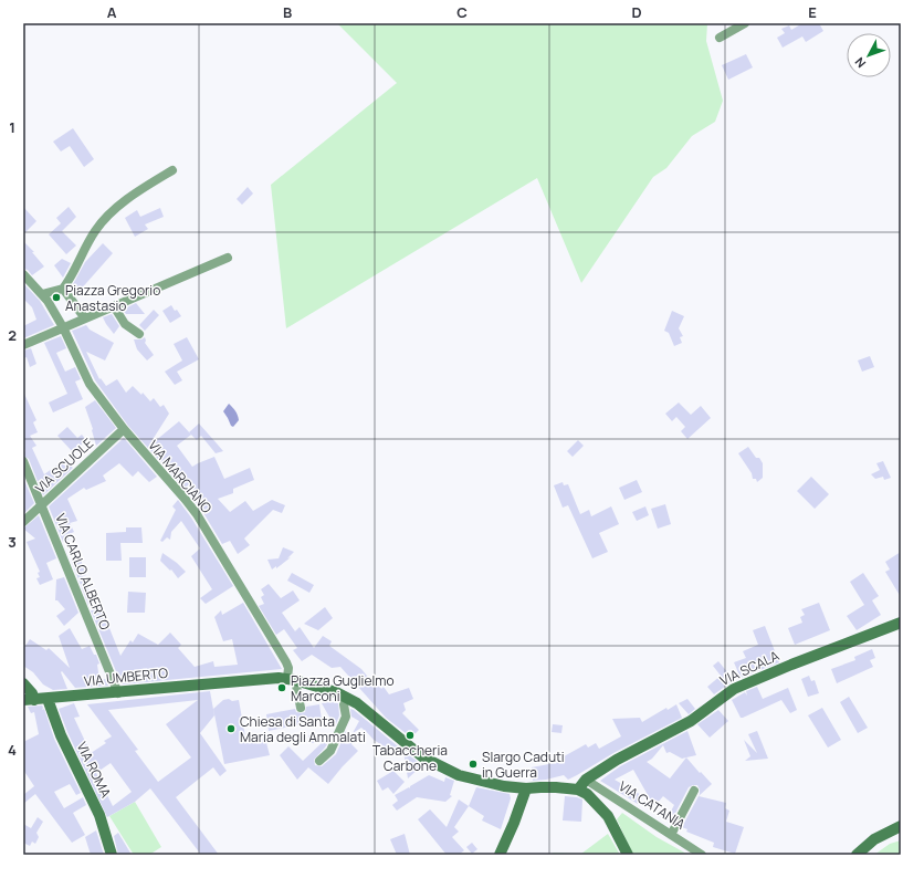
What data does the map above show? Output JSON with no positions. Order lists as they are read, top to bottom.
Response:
{
  "streets": {
    "street": [
      "VIA SCUOLE",
      "VIA MARCIANO",
      "VIA CARLO ALBERTO",
      "VIA SCALA",
      "VIA UMBERTO",
      "VIA ROMA",
      "VIA CATANIA"
    ]
  },
  "crossings": [
    ["VIA SCUOLE", "VIA MARCIANO"],
    ["VIA SCUOLE", "VIA CARLO ALBERTO"],
    ["VIA MARCIANO", "VIA UMBERTO"],
    ["VIA CARLO ALBERTO", "VIA UMBERTO"],
    ["VIA SCALA", "VIA CATANIA"],
    ["VIA UMBERTO", "VIA ROMA"]
  ],
  "places": [
    "Piazza Gregorio Anastasio",
    "Piazza Guglielmo Marconi",
    "Chiesa di Santa Maria degli Ammalati",
    "Tabaccheria Carbone",
    "Slargo Caduti in Guerra"
  ],
  "north": "bottom left",
  "grid": {
    "columns": [
      "A",
      "B",
      "C",
      "D",
      "E"
    ],
    "rows": [
      "1",
      "2",
      "3",
      "4"
    ]
  }
}
